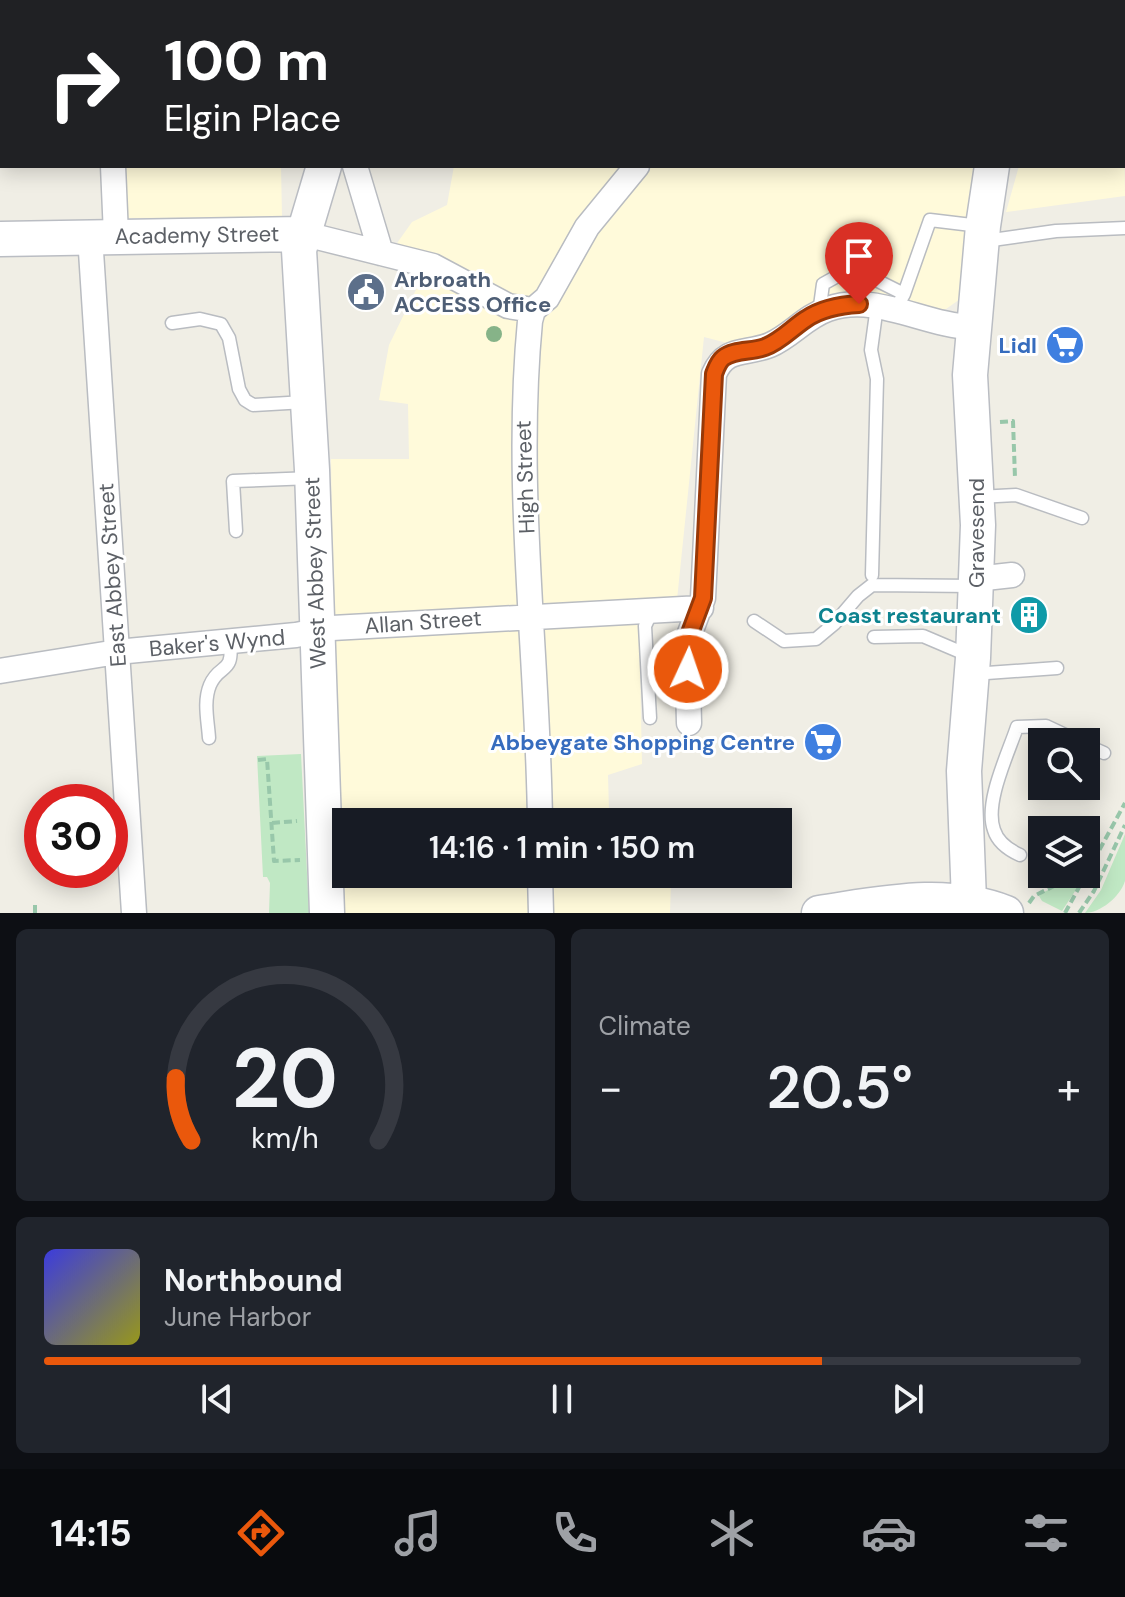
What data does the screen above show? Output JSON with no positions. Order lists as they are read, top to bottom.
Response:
{
  "streets": {
    "street": [
      "Academy Street",
      "High Street",
      "Gravesend",
      "West Abbey Street",
      "East Abbey Street",
      "Allan Street",
      "Baker's Wynd"
    ]
  },
  "crossings": [
    ["Academy Street", "West Abbey Street"],
    ["Academy Street", "East Abbey Street"],
    ["High Street", "Allan Street"],
    ["West Abbey Street", "Allan Street"],
    ["West Abbey Street", "Baker's Wynd"],
    ["East Abbey Street", "Baker's Wynd"],
    ["Allan Street", "Baker's Wynd"]
  ],
  "places": {
    "public building": ["Arbroath ACCESS Office"],
    "supermarket": ["Lidl", "Abbeygate Shopping Centre"],
    "building": ["Coast restaurant"]
  },
  "page": {
    "turn": ["100 m", "Elgin Place"],
    "limit": "30",
    "trip": "14:16 · 1 min · 150 m",
    "tile": "Climate",
    "heat": ["−", "20.5°", "+"],
    "song": ["Northbound", "June Harbor"],
    "tabs": "14:15",
    "gauge": ["20", "km/h"]
  }
}
